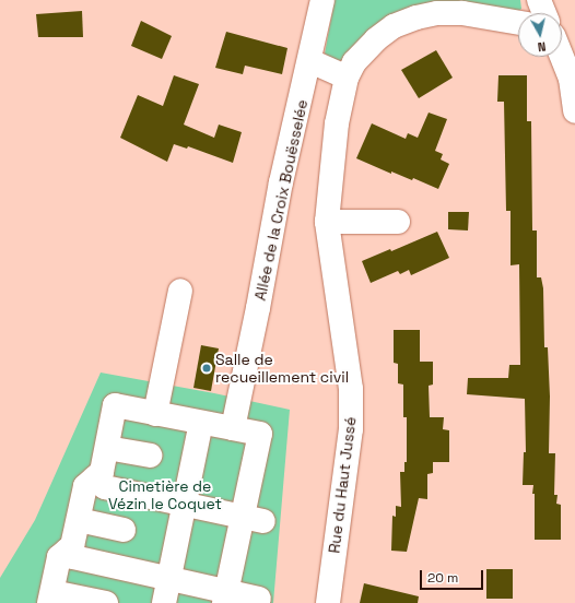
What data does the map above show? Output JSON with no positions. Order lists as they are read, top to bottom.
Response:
{
  "streets": {
    "street": ["Allée de la Croix Bouësselée", "Rue du Haut Jussé"]
  },
  "parks": ["Cimetière de Vézin le Coquet"],
  "places": ["Salle de recueillement civil"],
  "scale_bar": "20 m",
  "north": "bottom"
}
